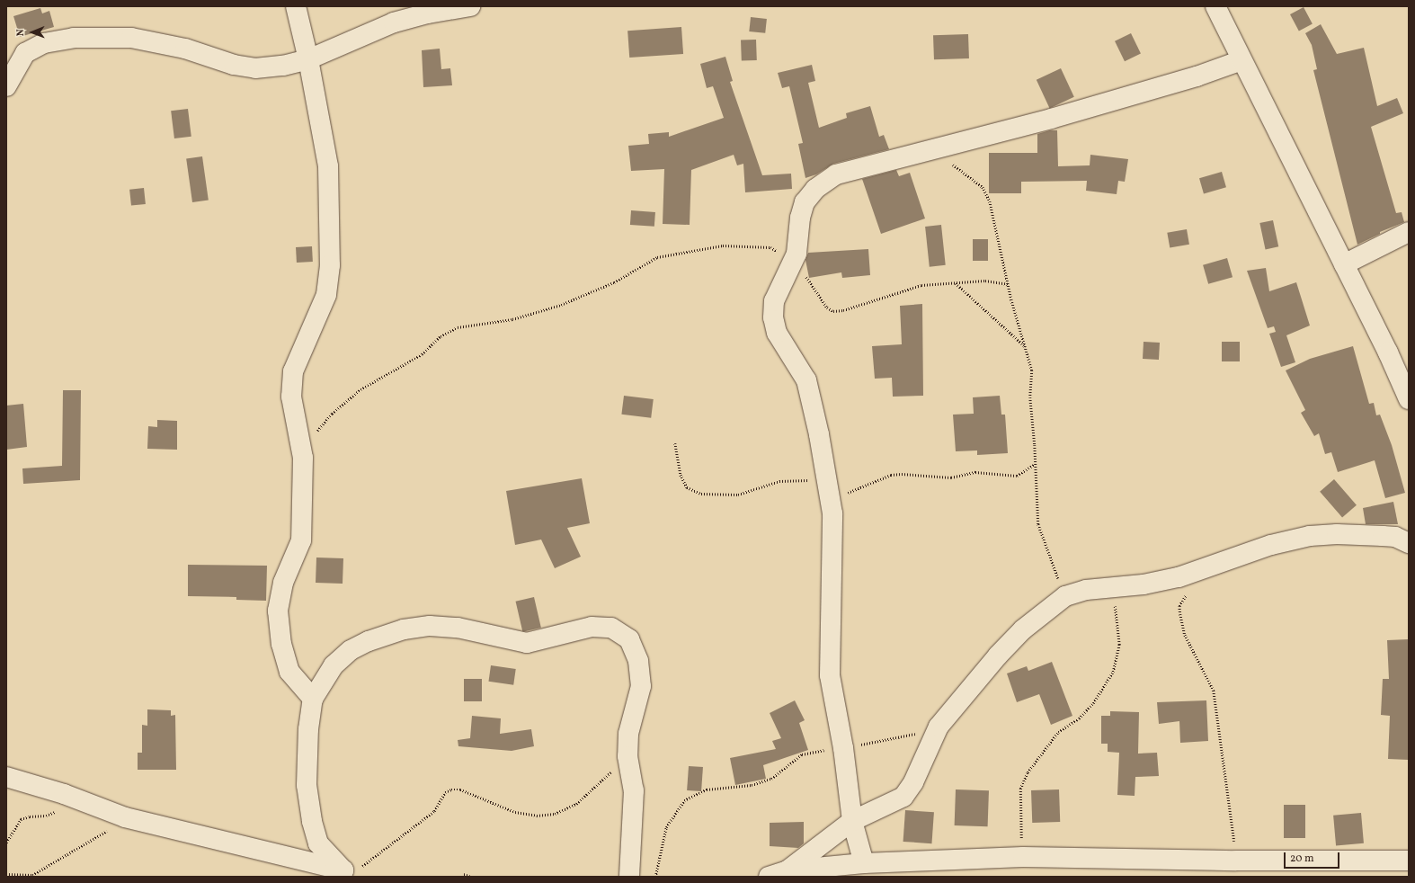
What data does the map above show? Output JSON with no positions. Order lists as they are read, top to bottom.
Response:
{
  "scale_bar": "20 m",
  "north": "left"
}
